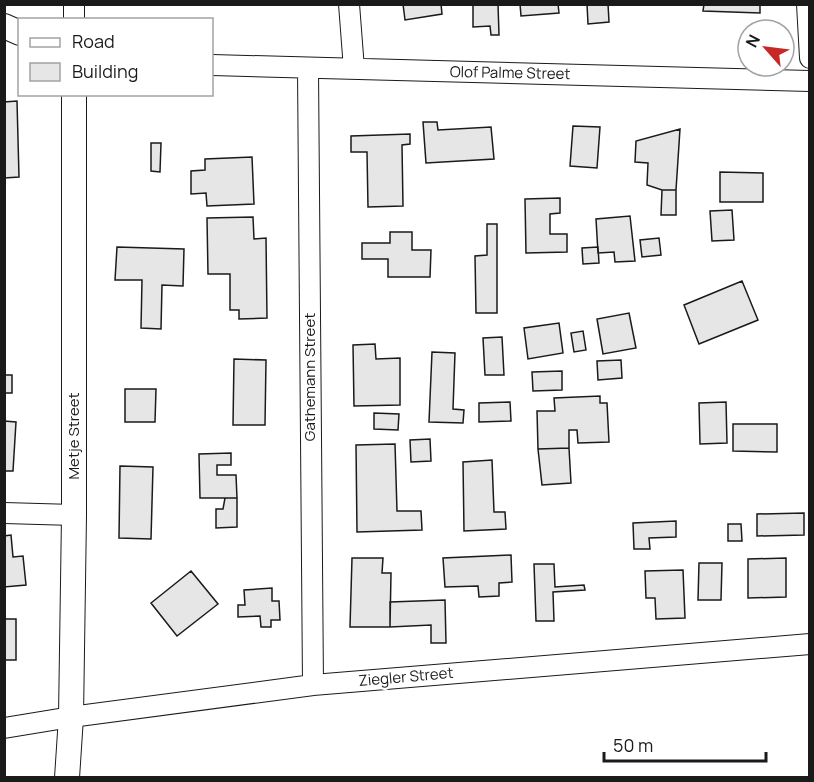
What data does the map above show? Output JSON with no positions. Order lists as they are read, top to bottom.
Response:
{
  "streets": {
    "street": [
      "Olof Palme Street",
      "Gathemann Street",
      "Metje Street",
      "Ziegler Street"
    ]
  },
  "crossings": [
    ["Olof Palme Street", "Gathemann Street"],
    ["Gathemann Street", "Ziegler Street"],
    ["Metje Street", "Ziegler Street"]
  ],
  "legend": ["Road", "Building"],
  "scale_bar": "50 m",
  "north": "top left"
}
